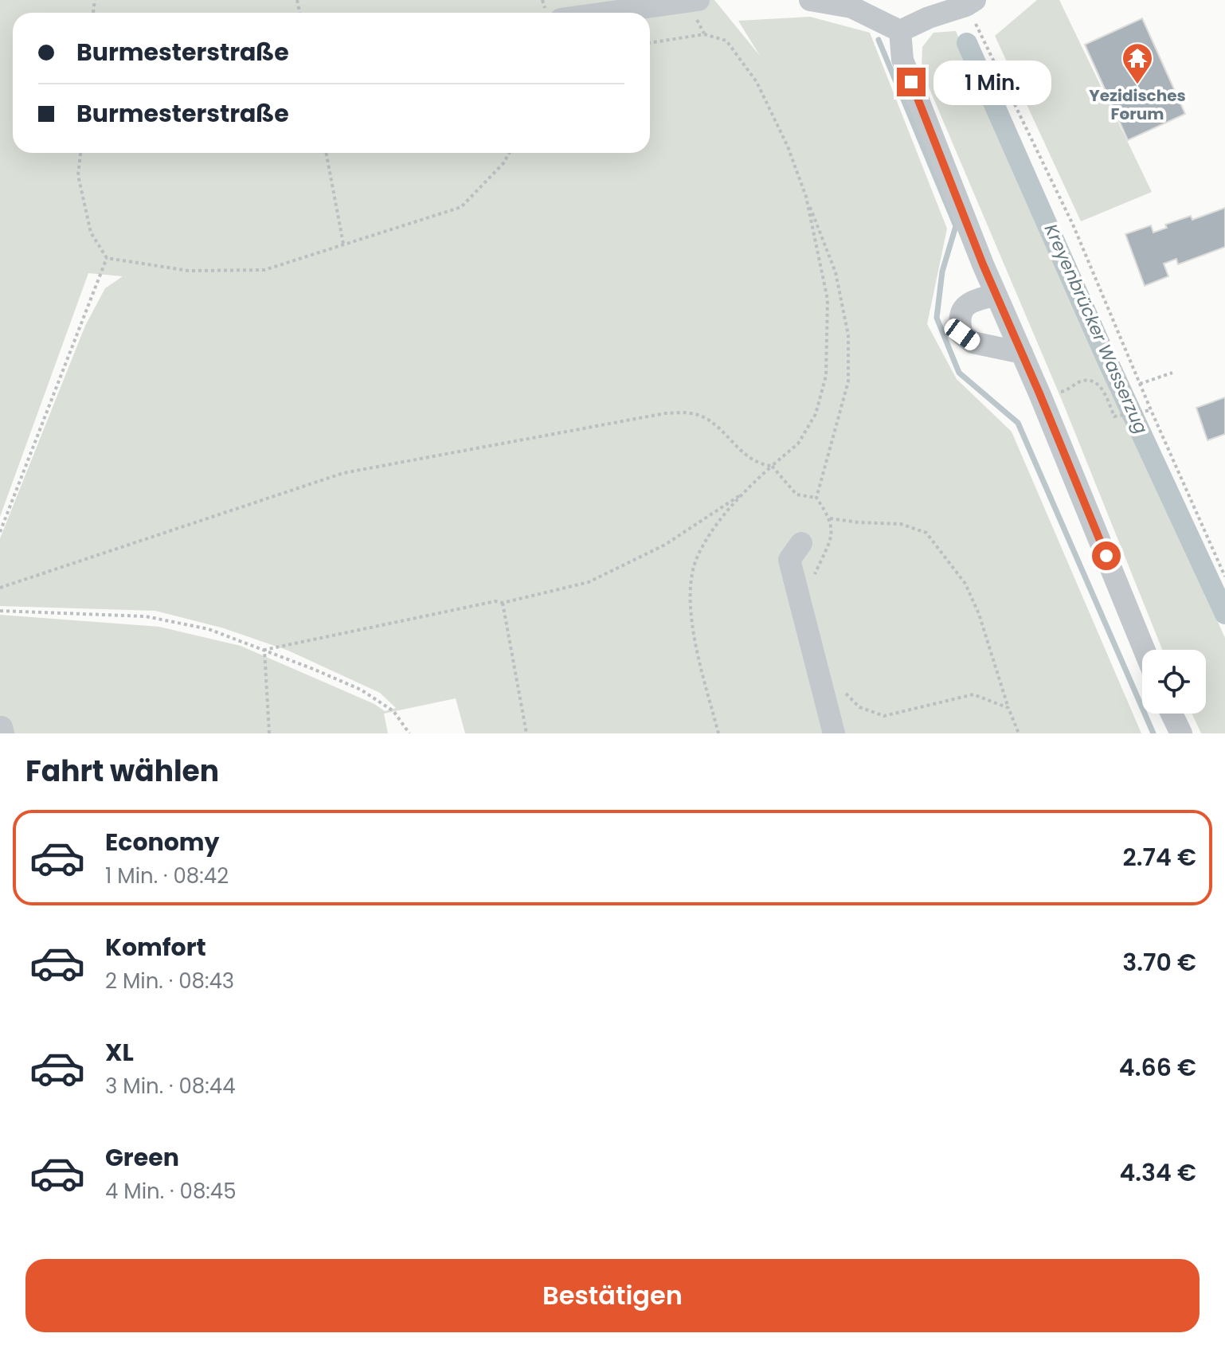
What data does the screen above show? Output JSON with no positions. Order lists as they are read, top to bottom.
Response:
{
  "water": ["Kreyenbrücker Wasserzug"],
  "places": {
    "temple": ["Yezidisches Forum"]
  },
  "page": {
    "banner": ["Burmesterstraße", "Burmesterstraße"],
    "bubble": "1 Min.",
    "heading": "Fahrt wählen",
    "list": [
      {
        "name": "Economy",
        "note": "1 Min. · 08:42",
        "value": "2.74 €"
      },
      {
        "name": "Komfort",
        "note": "2 Min. · 08:43",
        "value": "3.70 €"
      },
      {
        "name": "XL",
        "note": "3 Min. · 08:44",
        "value": "4.66 €"
      },
      {
        "name": "Green",
        "note": "4 Min. · 08:45",
        "value": "4.34 €"
      }
    ],
    "buttons": "Bestätigen"
  }
}
